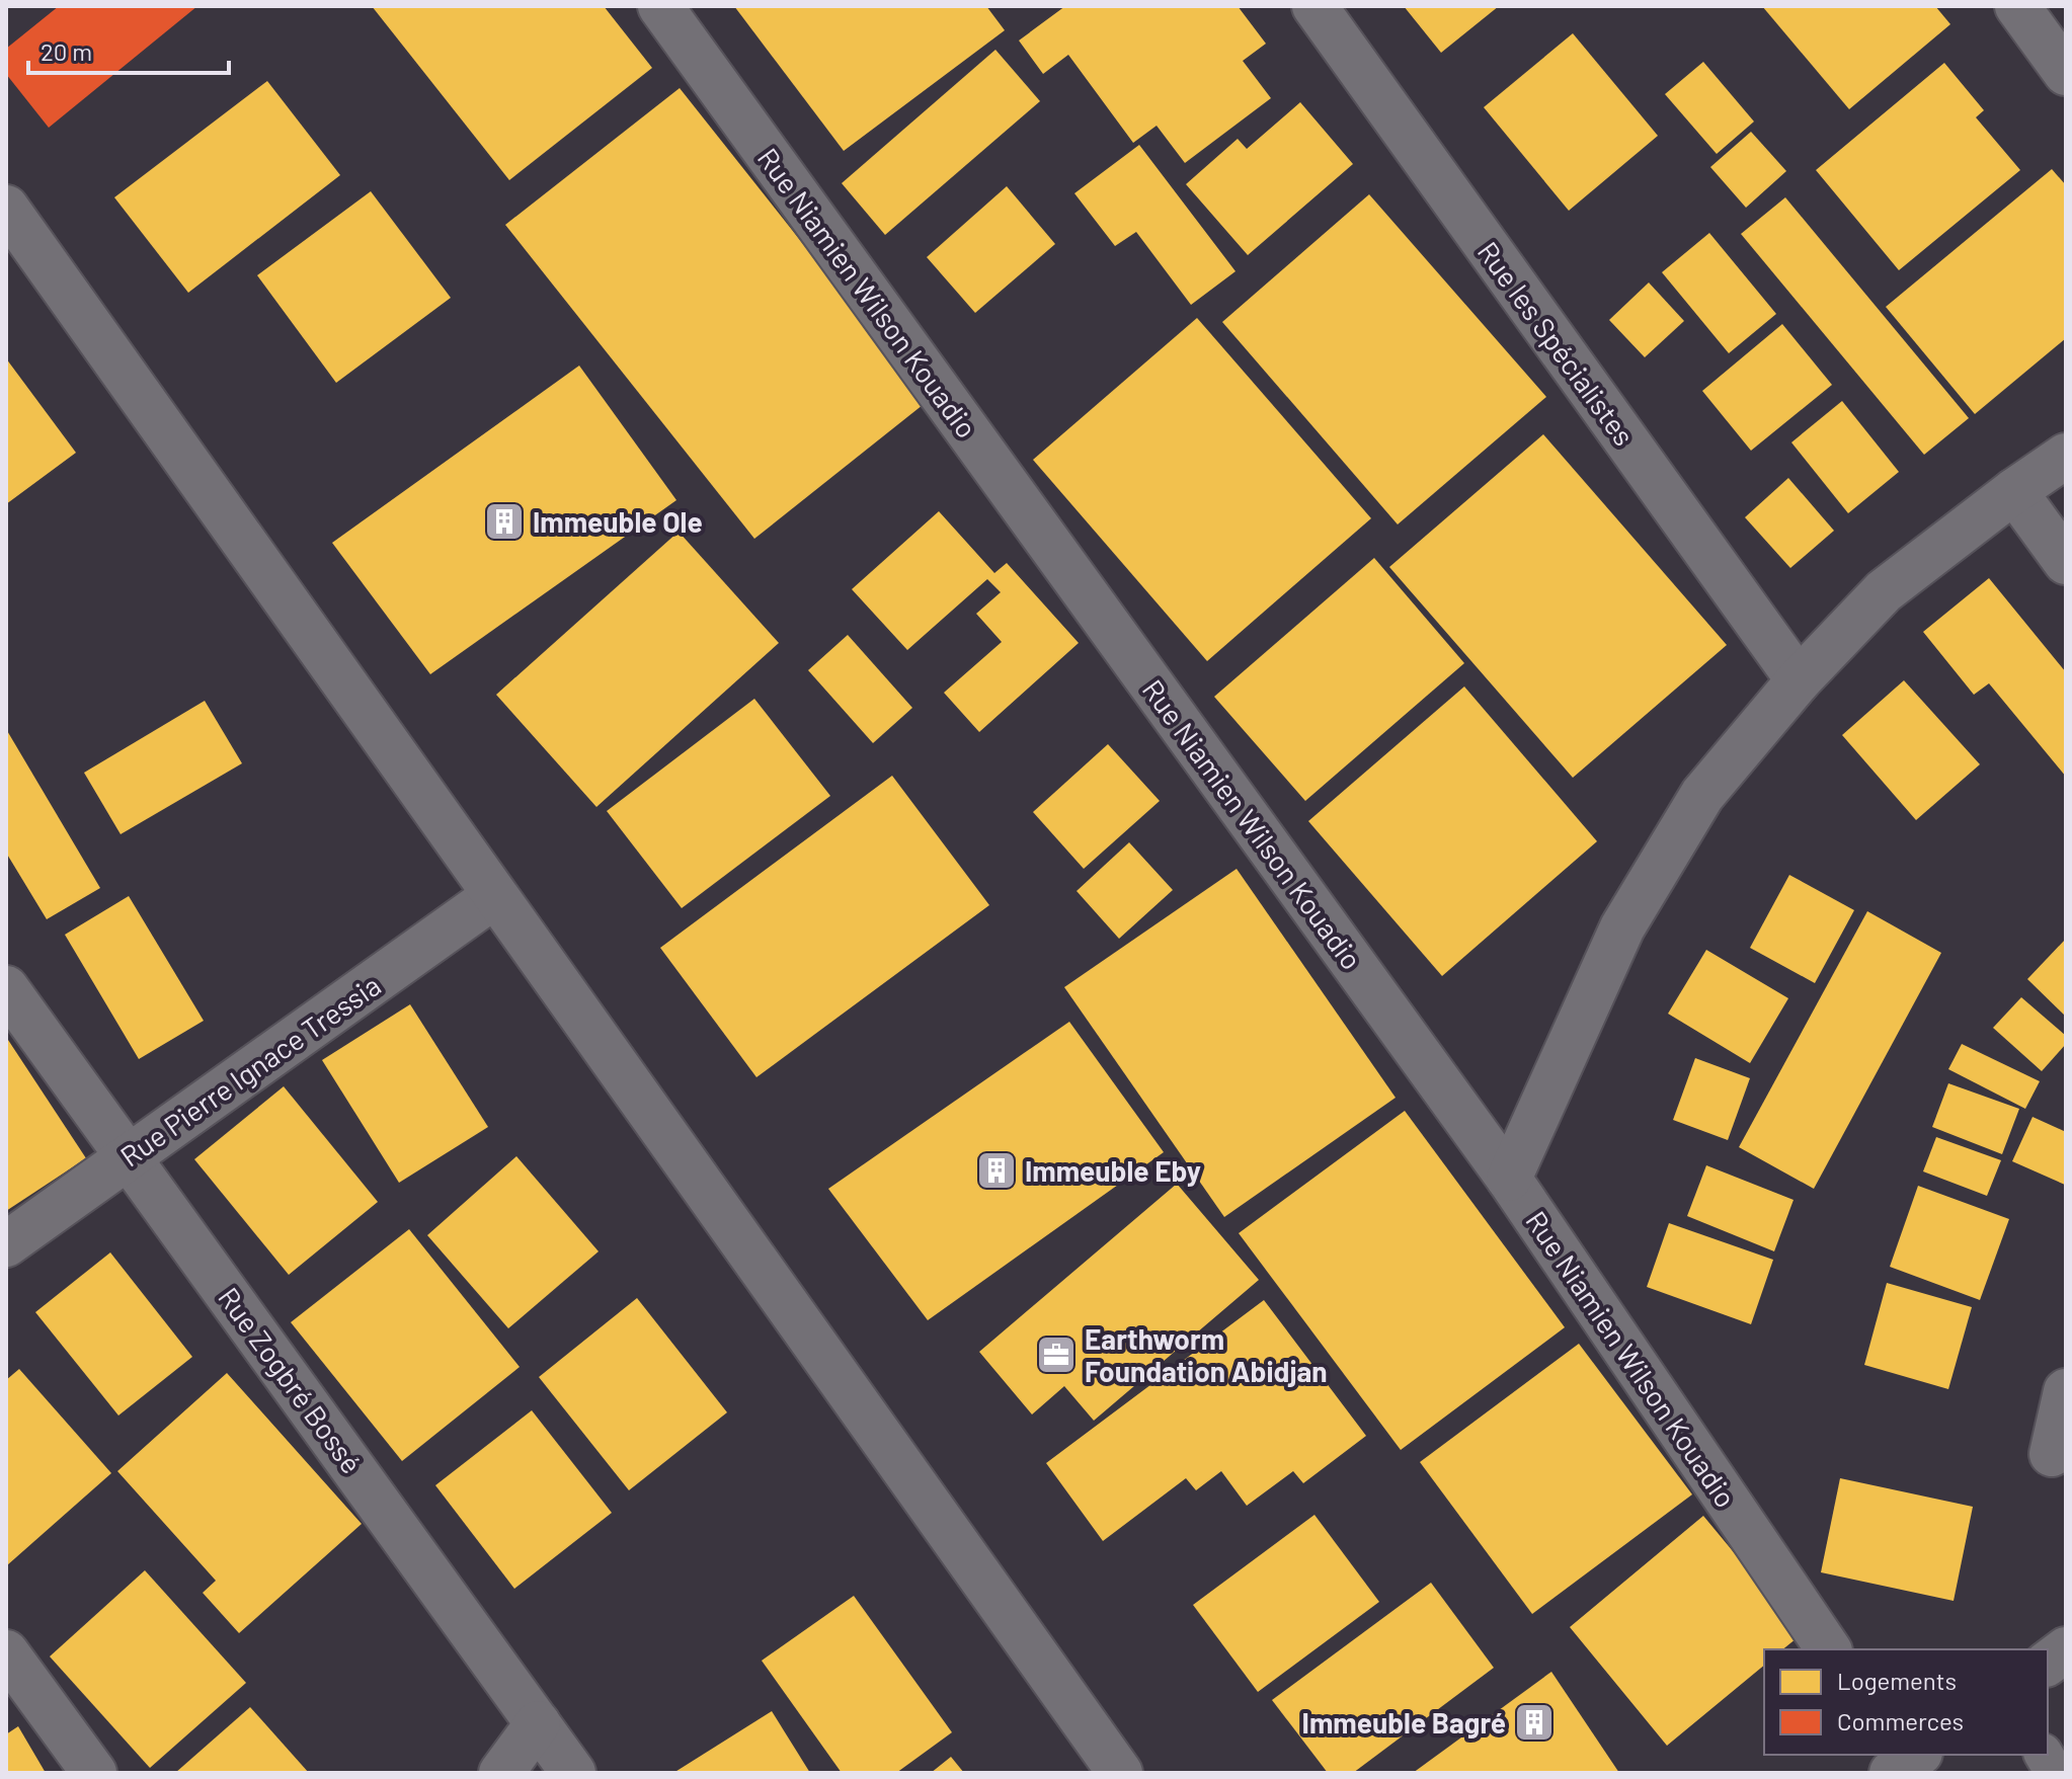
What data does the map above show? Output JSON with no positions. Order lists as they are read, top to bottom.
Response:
{
  "streets": {
    "street": [
      "Rue Niamien Wilson Kouadio",
      "Rue les Spécialistes",
      "Rue Pierre Ignace Tressia",
      "Rue Zogbré Bossé"
    ]
  },
  "crossings": [
    ["Rue Pierre Ignace Tressia", "Rue Zogbré Bossé"]
  ],
  "places": {
    "building": ["Immeuble Ole", "Immeuble Eby", "Immeuble Bagré"],
    "office": ["Earthworm Foundation Abidjan"]
  },
  "legend": ["Logements", "Commerces"],
  "scale_bar": "20 m"
}
